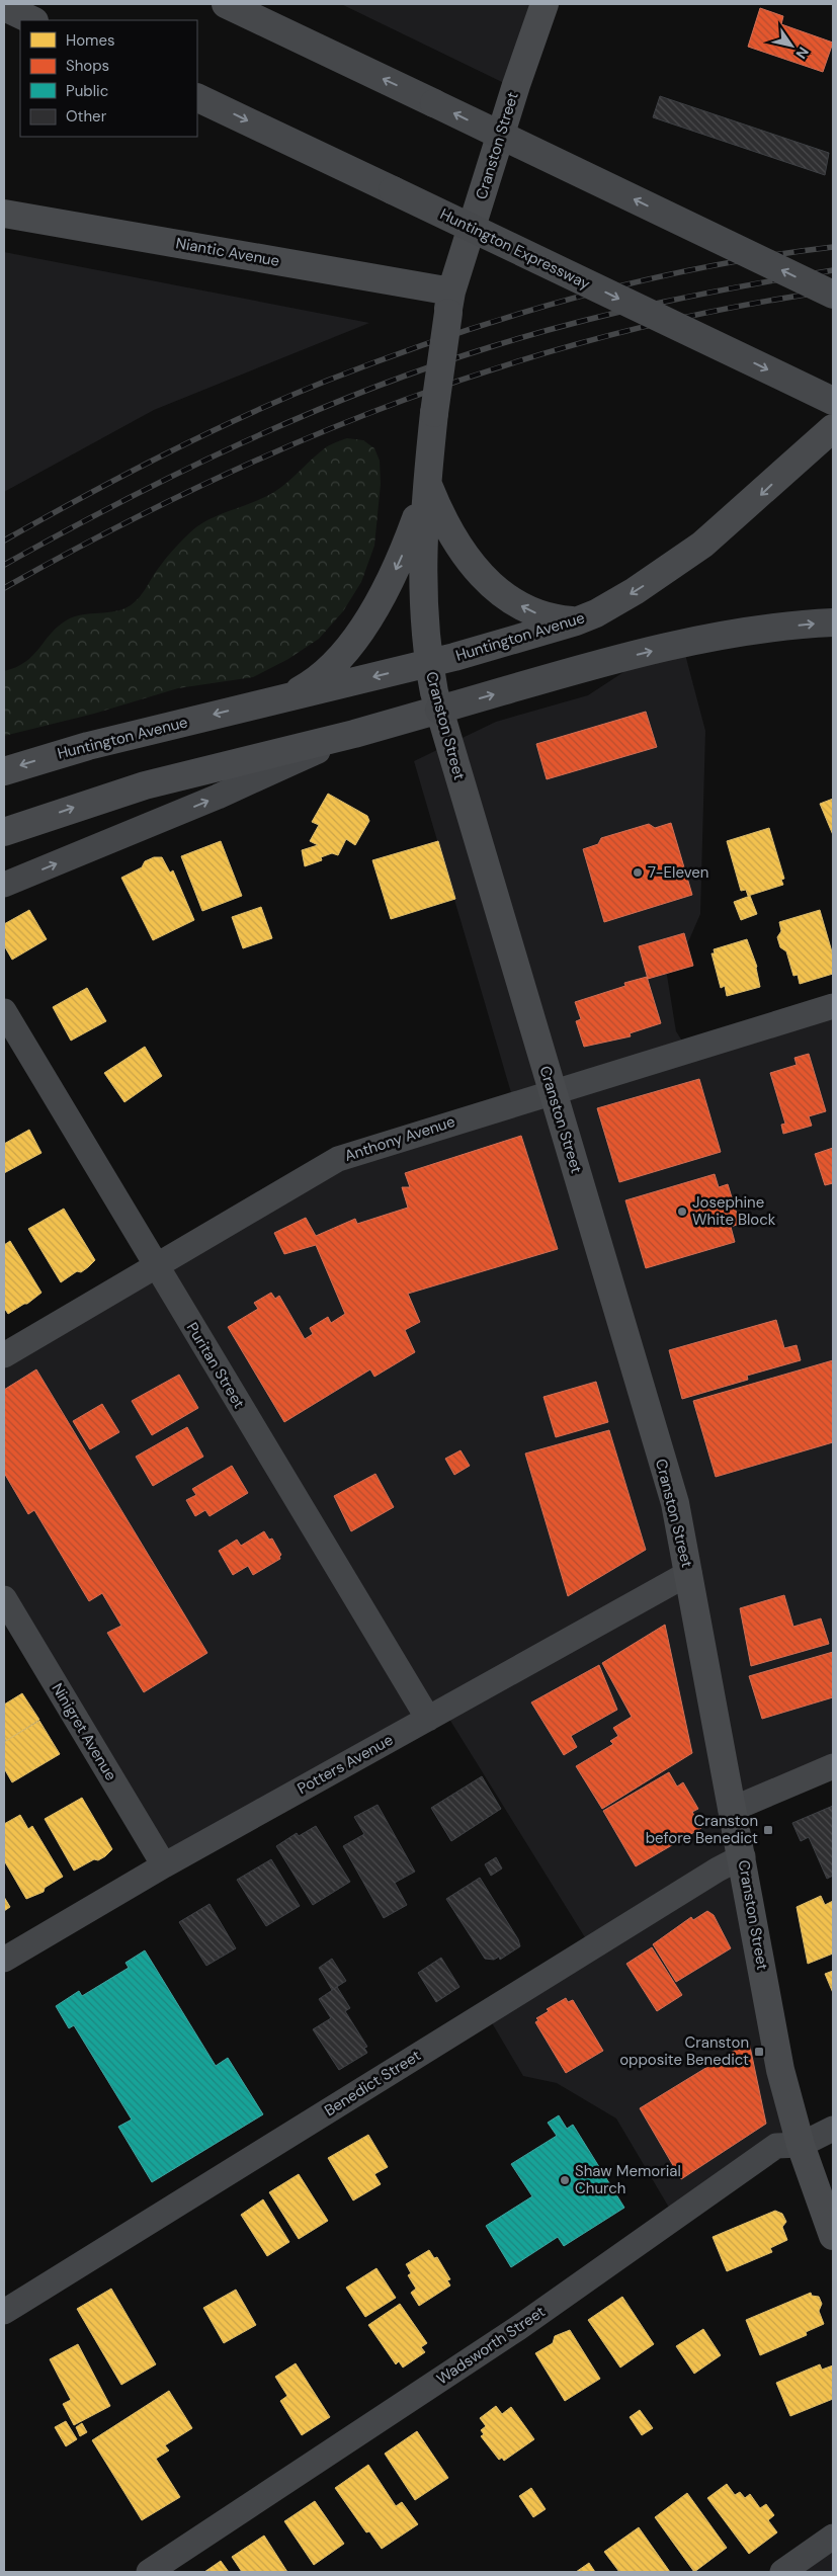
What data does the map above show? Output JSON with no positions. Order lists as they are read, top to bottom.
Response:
{
  "streets": {
    "highway": ["Huntington Expressway"],
    "main road": ["Cranston Street", "Niantic Avenue", "Huntington Avenue"],
    "street": [
      "Anthony Avenue",
      "Puritan Street",
      "Ninigret Avenue",
      "Potters Avenue",
      "Benedict Street",
      "Wadsworth Street"
    ]
  },
  "crossings": [
    ["Cranston Street", "Niantic Avenue"],
    ["Cranston Street", "Huntington Avenue"],
    ["Cranston Street", "Anthony Avenue"],
    ["Cranston Street", "Potters Avenue"],
    ["Cranston Street", "Benedict Street"],
    ["Cranston Street", "Wadsworth Street"],
    ["Anthony Avenue", "Puritan Street"],
    ["Puritan Street", "Potters Avenue"],
    ["Ninigret Avenue", "Potters Avenue"]
  ],
  "places": {
    "other": ["7-Eleven", "Josephine White Block", "Shaw Memorial Church"],
    "transit": ["Cranston before Benedict", "Cranston opposite Benedict"]
  },
  "legend": [
    "Homes",
    "Shops",
    "Public",
    "Other"
  ],
  "north": "bottom right"
}
